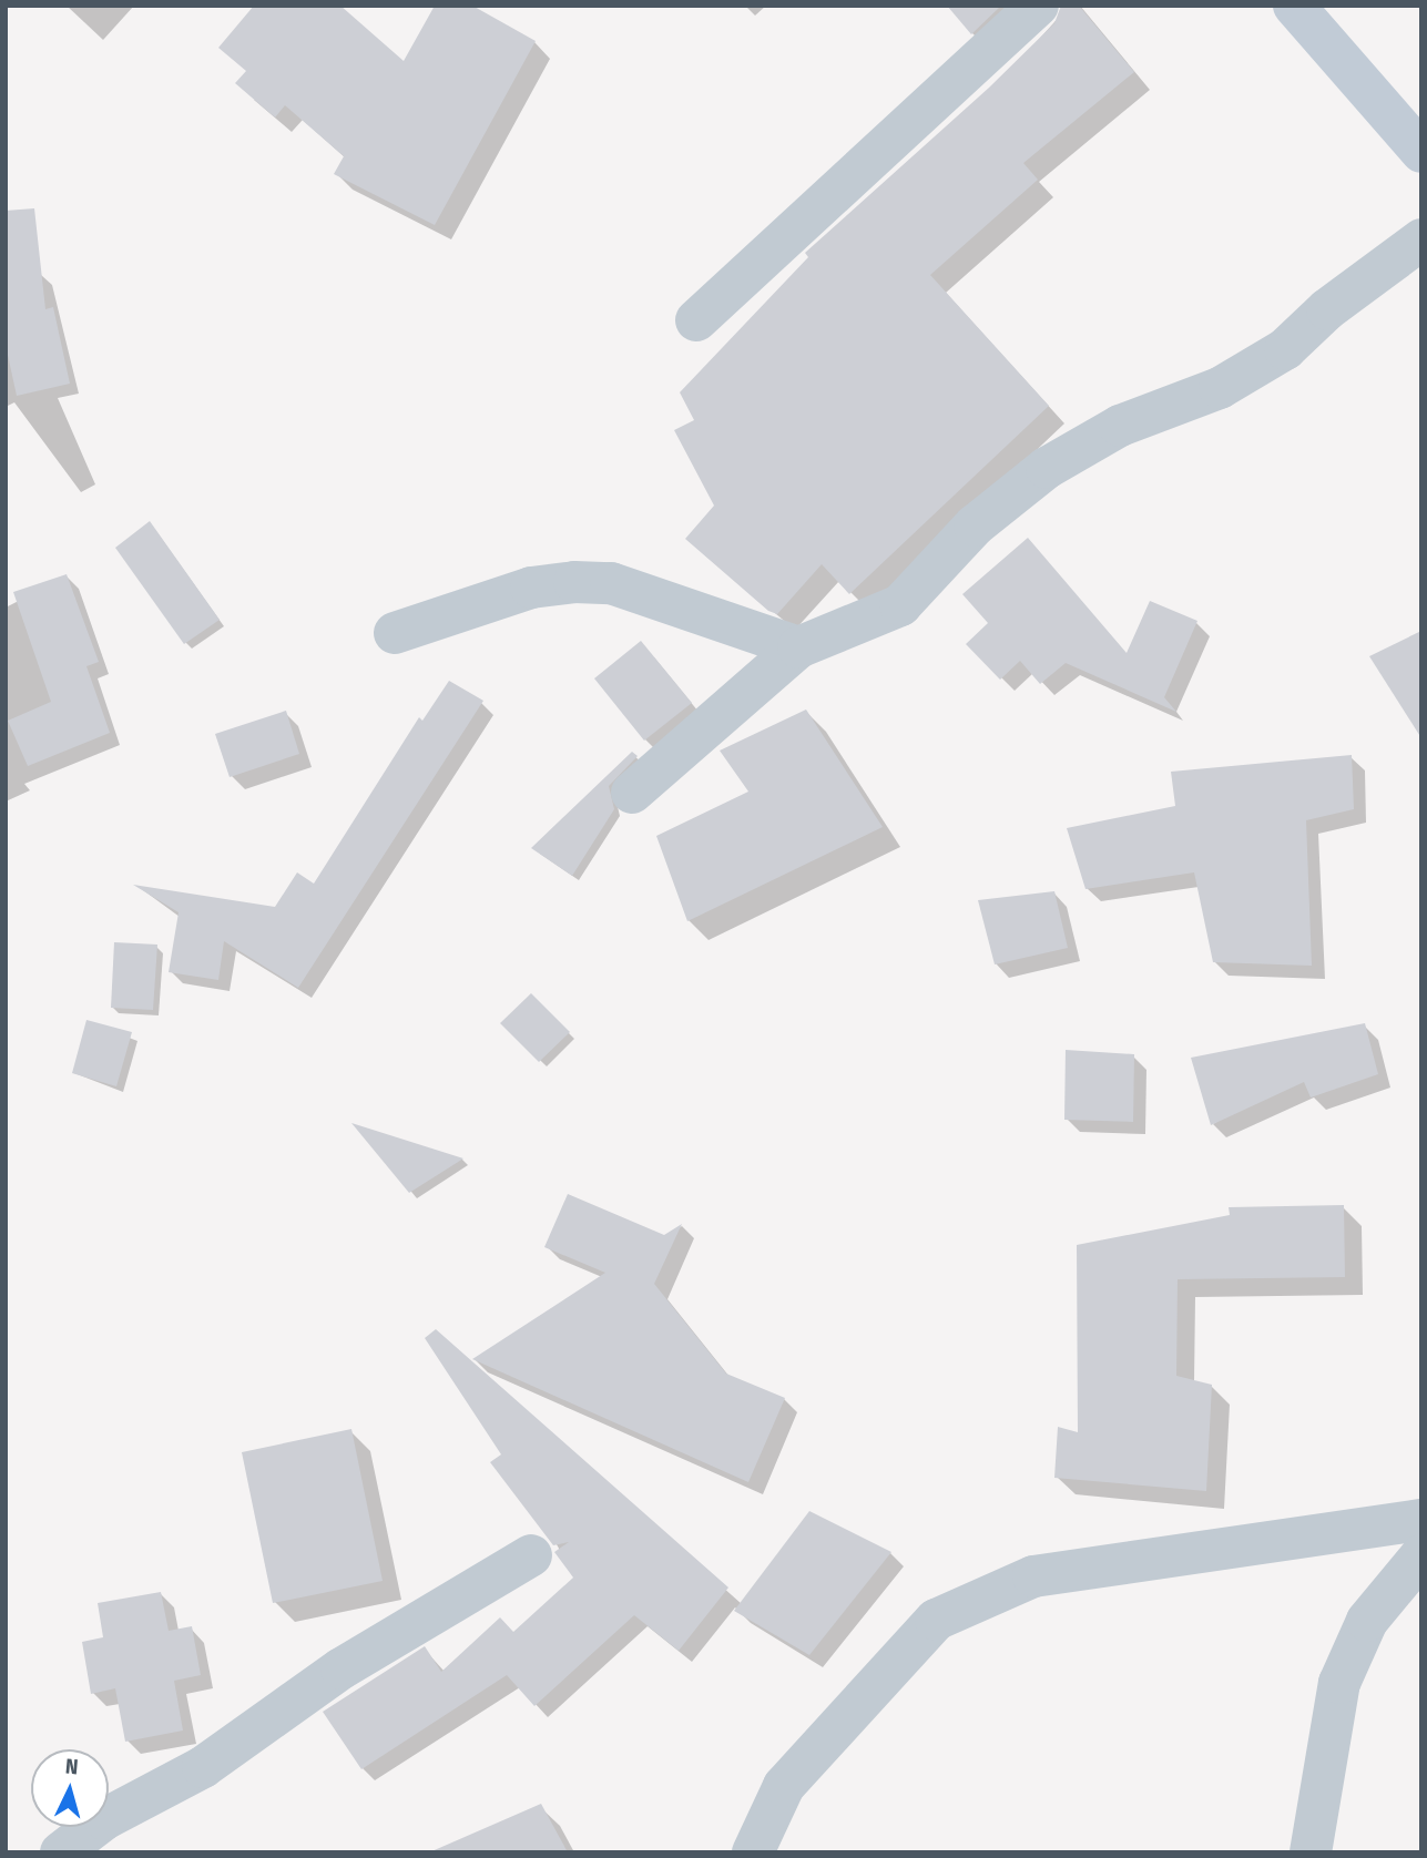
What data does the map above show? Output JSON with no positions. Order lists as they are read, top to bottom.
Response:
{
  "north": "top"
}
